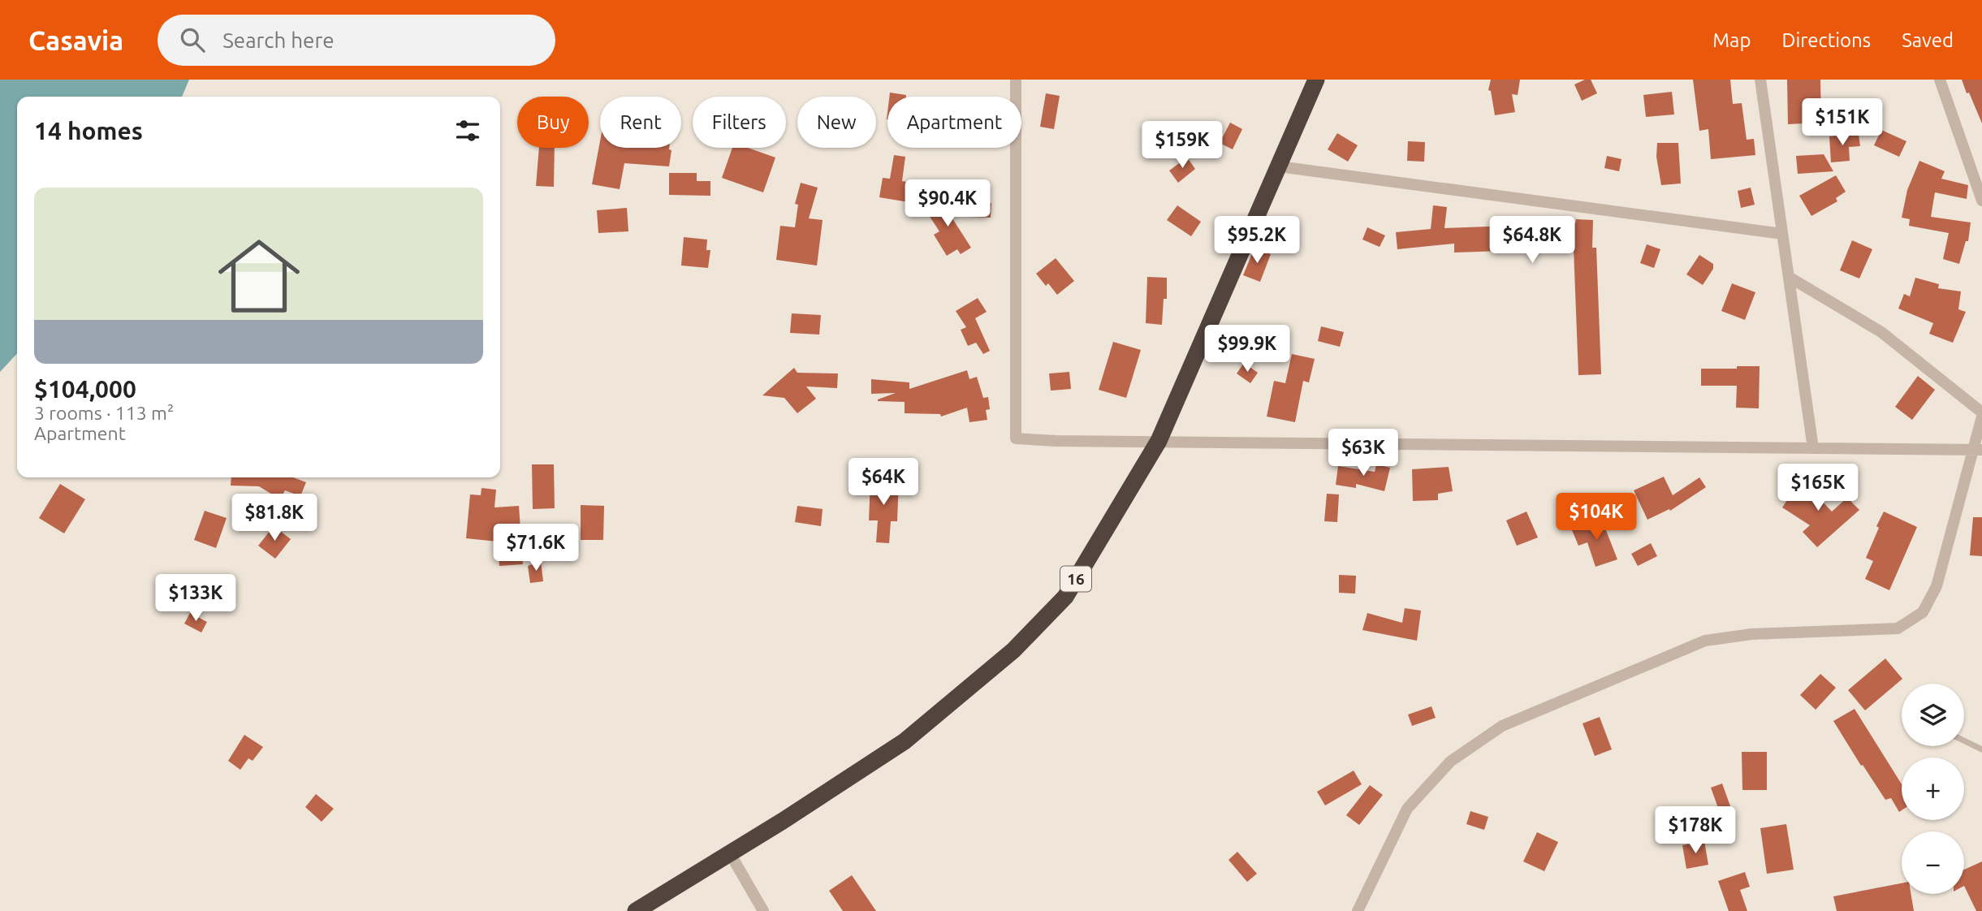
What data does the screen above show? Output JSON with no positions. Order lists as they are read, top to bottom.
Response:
{
  "streets": {
    "highway": ["16"]
  },
  "page": {
    "header": "Casavia",
    "search": "Search here",
    "nav": ["Map", "Directions", "Saved"],
    "chip": [
      "Buy",
      "Rent",
      "Filters",
      "New",
      "Apartment"
    ],
    "heading": "14 homes",
    "price": [
      "$151K",
      "$159K",
      "$90.4K",
      "$95.2K",
      "$64.8K",
      "$99.9K",
      "$63K",
      "$64K",
      "$165K",
      "$104K",
      "$81.8K",
      "$71.6K",
      "$133K",
      "$178K"
    ],
    "list": [
      {
        "name": "$104,000",
        "note": "3 rooms · 113 m² · Apartment"
      }
    ],
    "map_buttons": ["+", "−"]
  }
}
